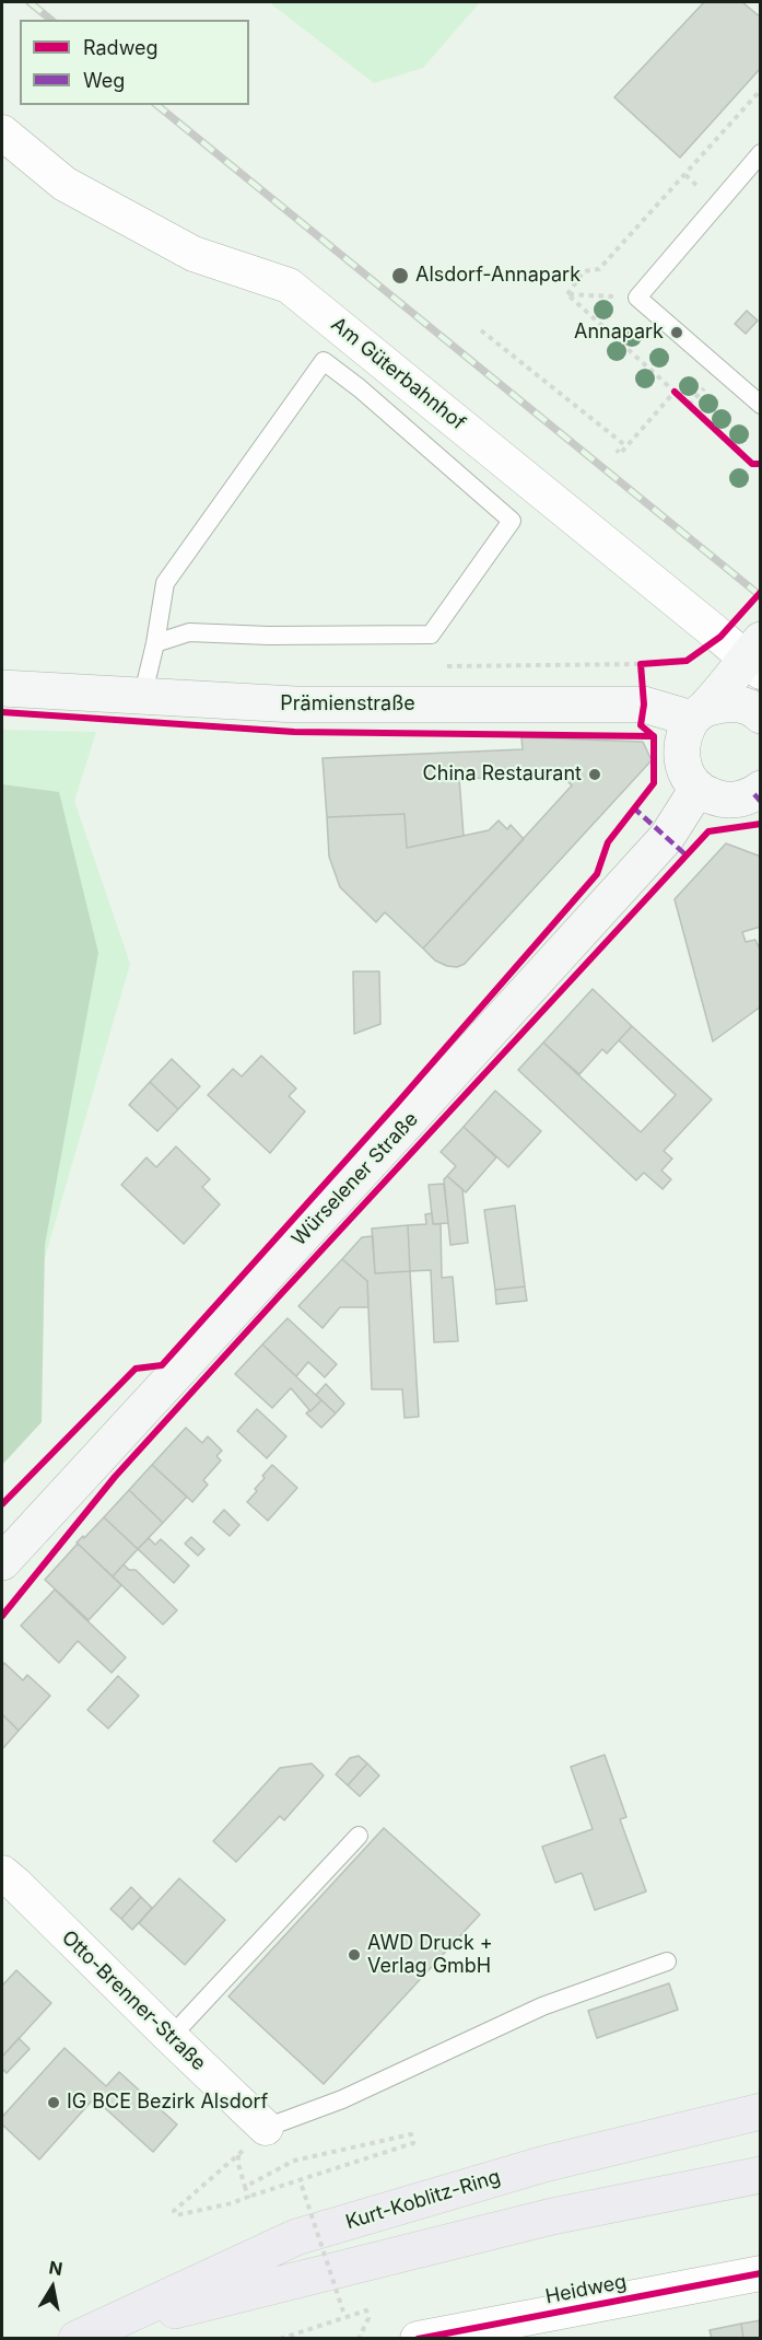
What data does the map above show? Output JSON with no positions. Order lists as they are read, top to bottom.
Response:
{
  "streets": {
    "main road": ["Prämienstraße", "Würselener Straße", "Kurt-Koblitz-Ring"],
    "street": ["Am Güterbahnhof", "Otto-Brenner-Straße", "Heidweg"]
  },
  "places": [
    "Alsdorf-Annapark",
    "Annapark",
    "China Restaurant",
    "AWD Druck + Verlag GmbH",
    "IG BCE Bezirk Alsdorf"
  ],
  "legend": ["Radweg", "Weg"],
  "north": "top"
}
